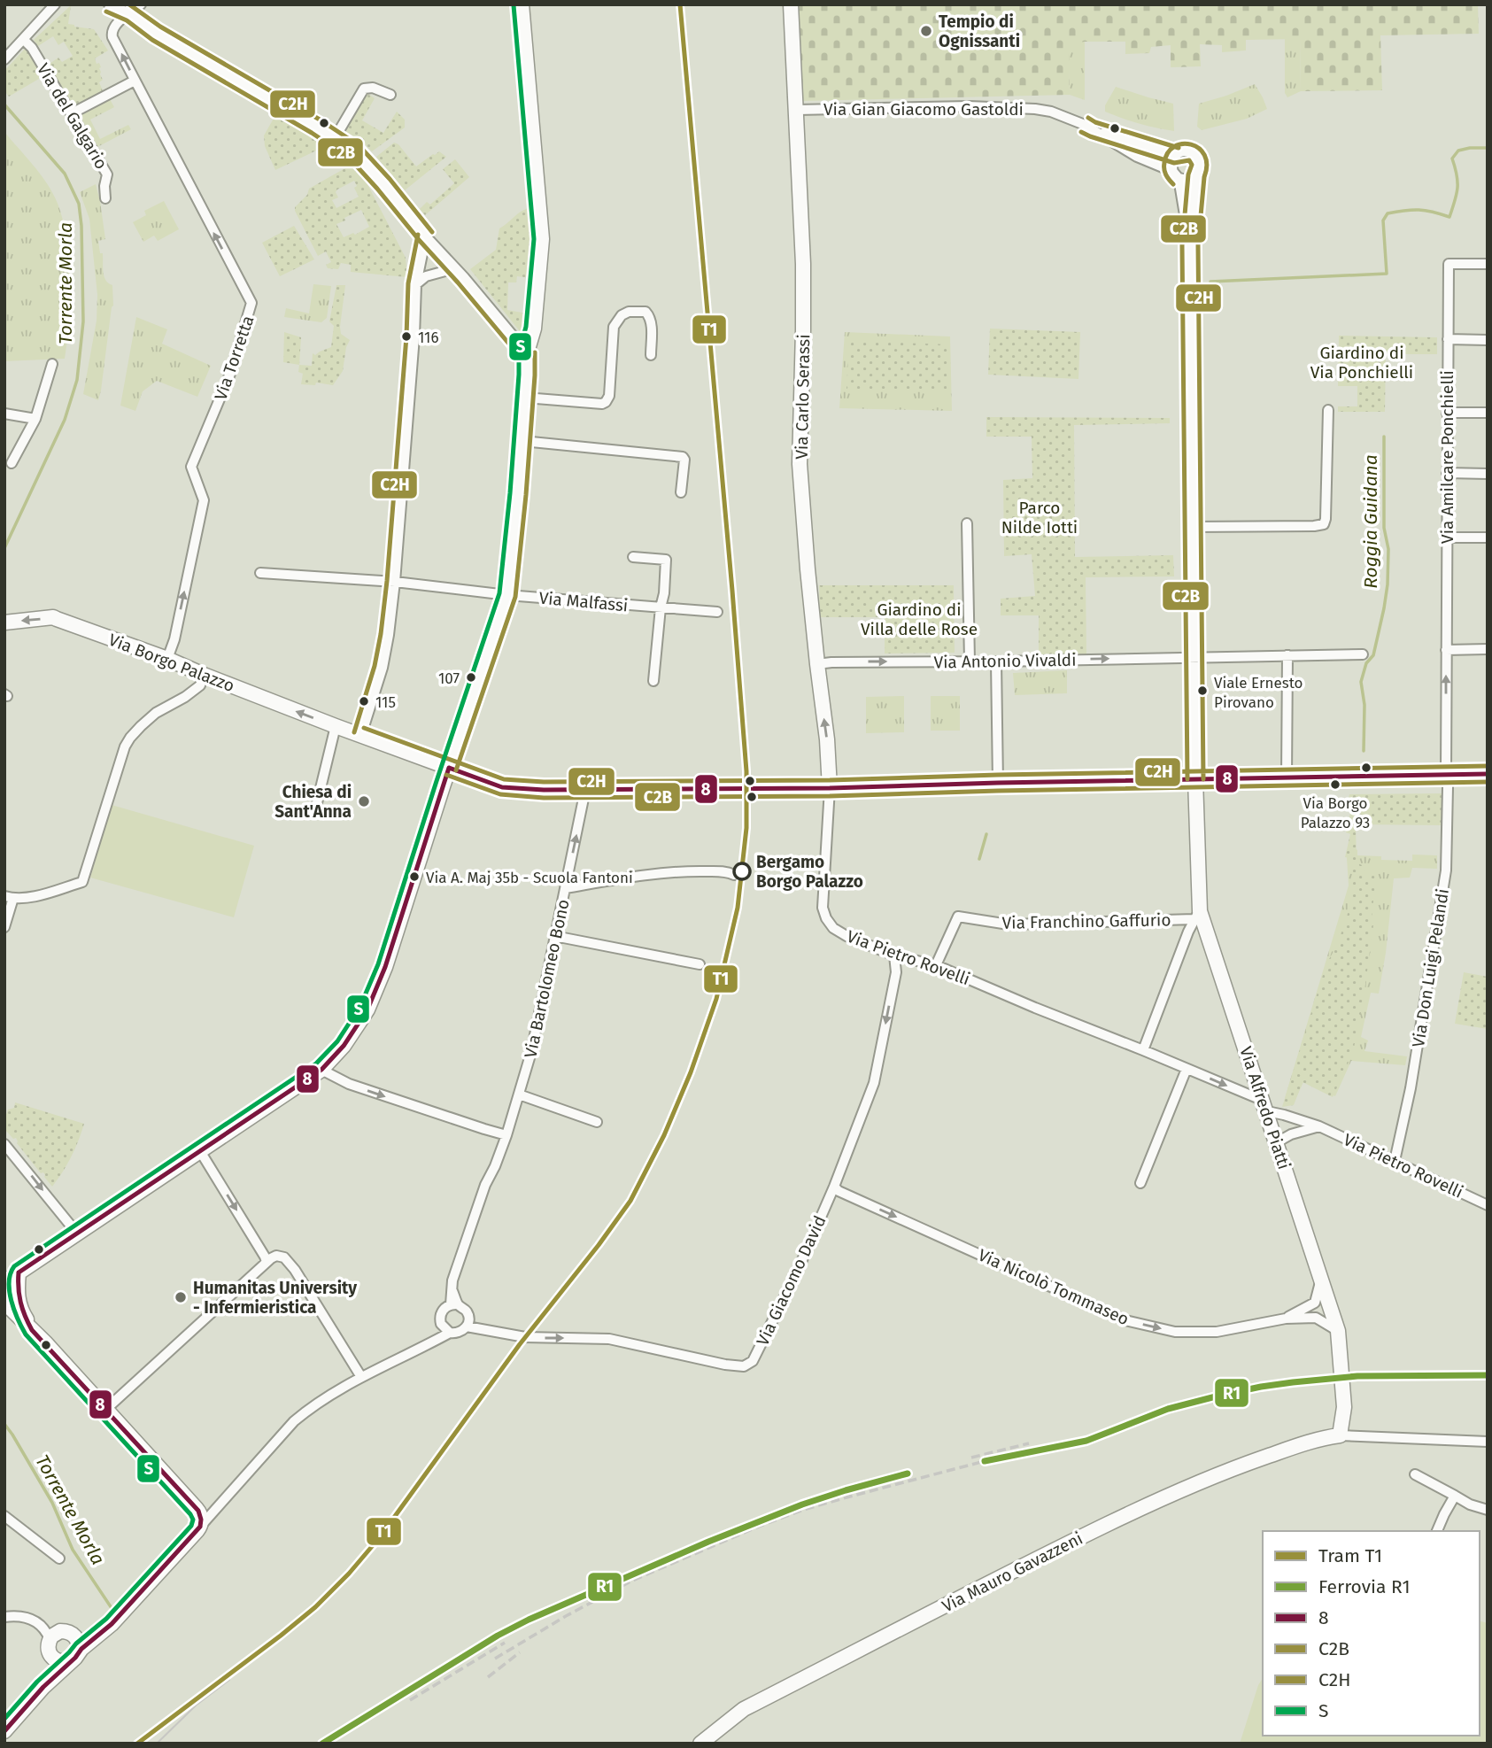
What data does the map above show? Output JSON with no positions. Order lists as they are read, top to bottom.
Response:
{
  "streets": {
    "street": [
      "Via Gian Giacomo Gastoldi",
      "Via del Galgario",
      "Via Torretta",
      "Via Carlo Serassi",
      "Via Amilcare Ponchielli",
      "Via Malfassi",
      "Via Antonio Vivaldi",
      "Via Borgo Palazzo",
      "Via Franchino Gaffurio",
      "Via Pietro Rovelli",
      "Via Don Luigi Pelandi",
      "Via Bartolomeo Bono",
      "Via Alfredo Piatti",
      "Via Giacomo David",
      "Via Nicolò Tommaseo",
      "Via Mauro Gavazzeni"
    ]
  },
  "crossings": [
    ["Via Gian Giacomo Gastoldi", "Via Carlo Serassi"],
    ["Via Torretta", "Via Borgo Palazzo"],
    ["Via Carlo Serassi", "Via Antonio Vivaldi"],
    ["Via Carlo Serassi", "Via Borgo Palazzo"],
    ["Via Carlo Serassi", "Via Pietro Rovelli"],
    ["Via Amilcare Ponchielli", "Via Borgo Palazzo"],
    ["Via Amilcare Ponchielli", "Via Don Luigi Pelandi"],
    ["Via Borgo Palazzo", "Via Pietro Rovelli"],
    ["Via Borgo Palazzo", "Via Don Luigi Pelandi"],
    ["Via Borgo Palazzo", "Via Bartolomeo Bono"],
    ["Via Borgo Palazzo", "Via Alfredo Piatti"],
    ["Via Franchino Gaffurio", "Via Pietro Rovelli"],
    ["Via Franchino Gaffurio", "Via Alfredo Piatti"],
    ["Via Pietro Rovelli", "Via Don Luigi Pelandi"],
    ["Via Pietro Rovelli", "Via Alfredo Piatti"],
    ["Via Pietro Rovelli", "Via Giacomo David"],
    ["Via Bartolomeo Bono", "Via Giacomo David"],
    ["Via Alfredo Piatti", "Via Nicolò Tommaseo"],
    ["Via Alfredo Piatti", "Via Mauro Gavazzeni"],
    ["Via Giacomo David", "Via Nicolò Tommaseo"]
  ],
  "one_way": ["Via Torretta", "Via Antonio Vivaldi", "Via Nicolò Tommaseo"],
  "water": ["Torrente Morla", "Roggia Guidana"],
  "parks": ["Giardino di Via Ponchielli", "Parco Nilde Iotti", "Giardino di Villa delle Rose"],
  "places": [
    "Tempio di Ognissanti",
    "116",
    "107",
    "Viale Ernesto Pirovano",
    "115",
    "Via Borgo Palazzo 93",
    "Chiesa di Sant'Anna",
    "Bergamo Borgo Palazzo",
    "Via A. Maj 35b - Scuola Fantoni",
    "Humanitas University - Infermieristica"
  ],
  "lines": [
    "tram line T1",
    "transit line C2H",
    "transit line S",
    "transit line C2B",
    "transit line 8",
    "rail line R1"
  ],
  "legend": [
    "Tram T1",
    "Ferrovia R1",
    "8",
    "C2B",
    "C2H",
    "S"
  ]
}
